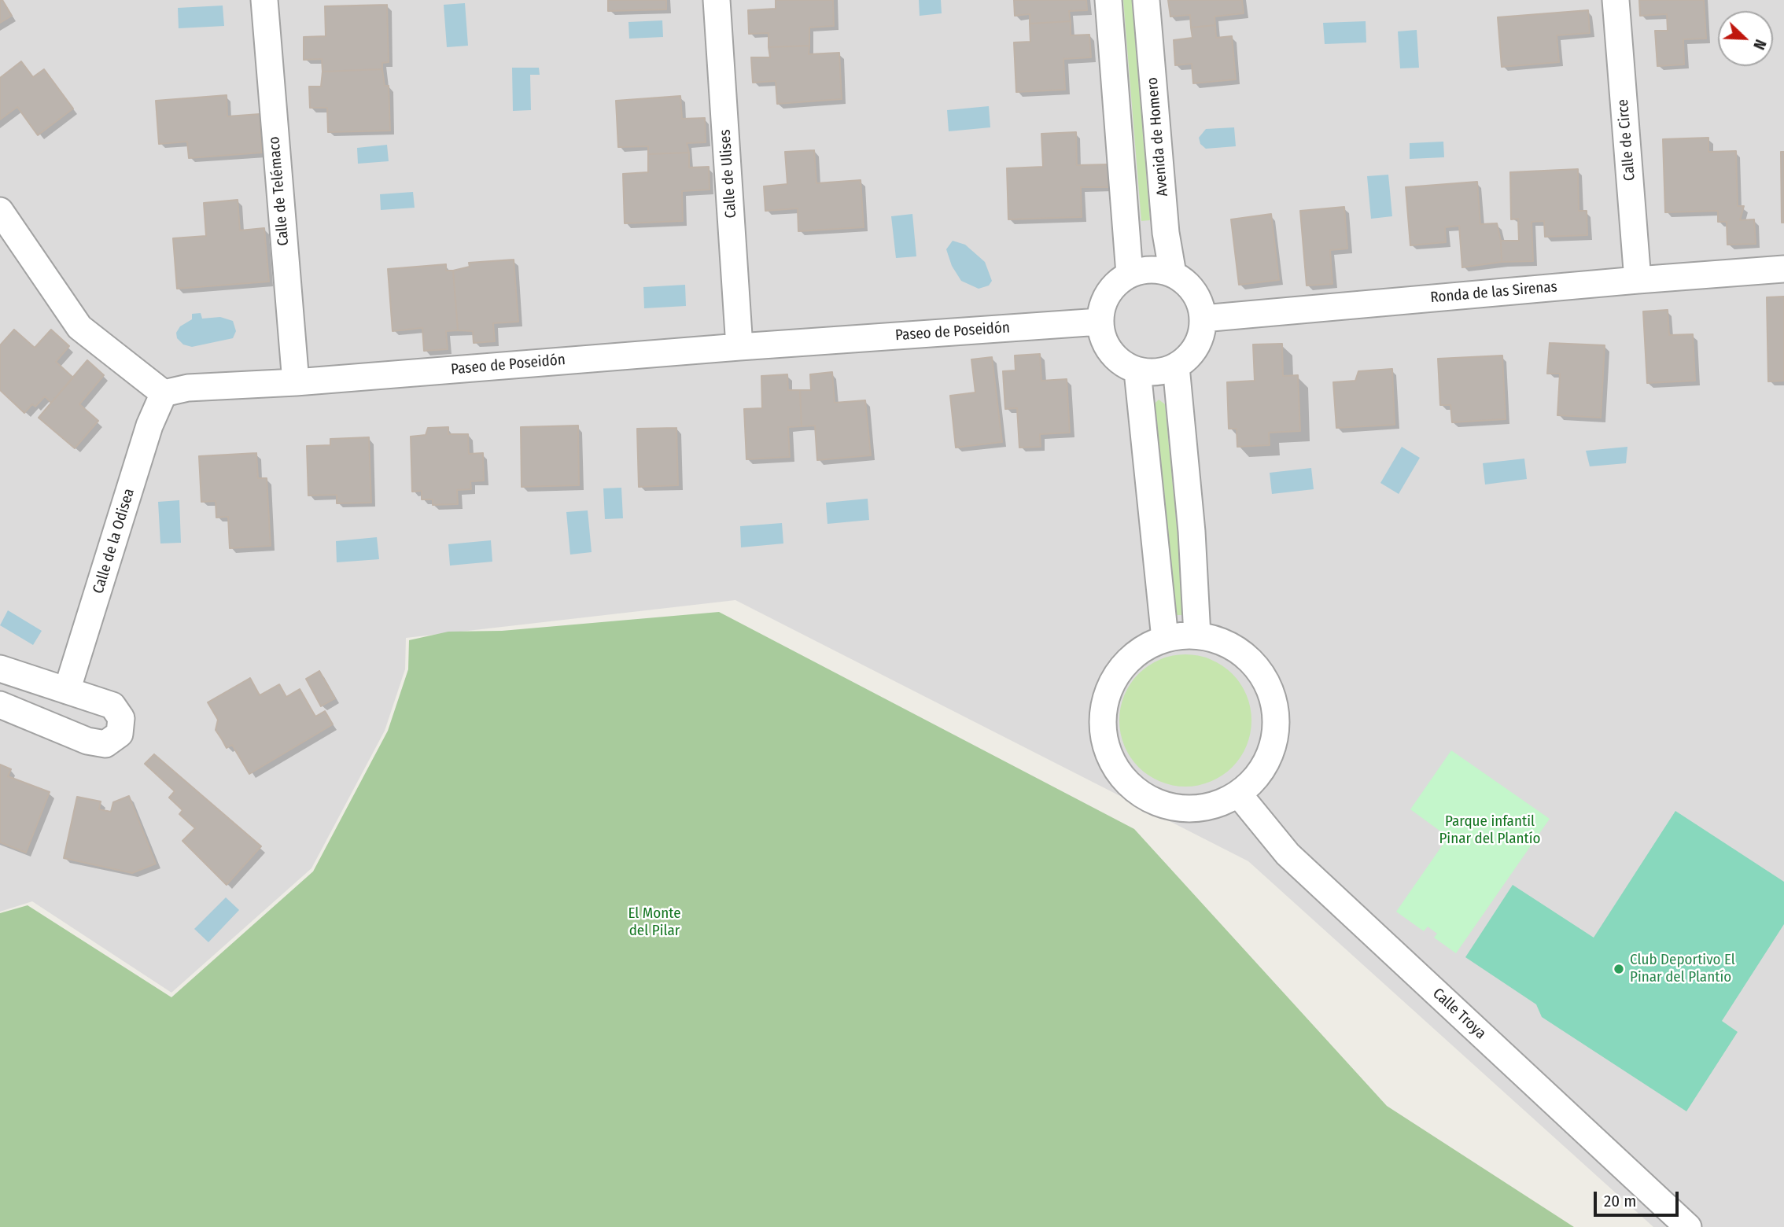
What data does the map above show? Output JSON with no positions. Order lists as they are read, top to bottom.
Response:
{
  "streets": {
    "street": [
      "Avenida de Homero",
      "Calle de Circe",
      "Calle de Ulises",
      "Calle de Telémaco",
      "Ronda de las Sirenas",
      "Paseo de Poseidón",
      "Calle de la Odisea",
      "Calle Troya"
    ]
  },
  "crossings": [
    ["Avenida de Homero", "Ronda de las Sirenas"],
    ["Avenida de Homero", "Paseo de Poseidón"],
    ["Calle de Circe", "Ronda de las Sirenas"],
    ["Calle de Ulises", "Paseo de Poseidón"],
    ["Calle de Telémaco", "Paseo de Poseidón"],
    ["Ronda de las Sirenas", "Paseo de Poseidón"],
    ["Paseo de Poseidón", "Calle de la Odisea"]
  ],
  "parks": ["Parque infantil Pinar del Plantío", "El Monte del Pilar"],
  "places": ["Club Deportivo El Pinar del Plantío"],
  "scale_bar": "20 m",
  "north": "bottom right"
}
